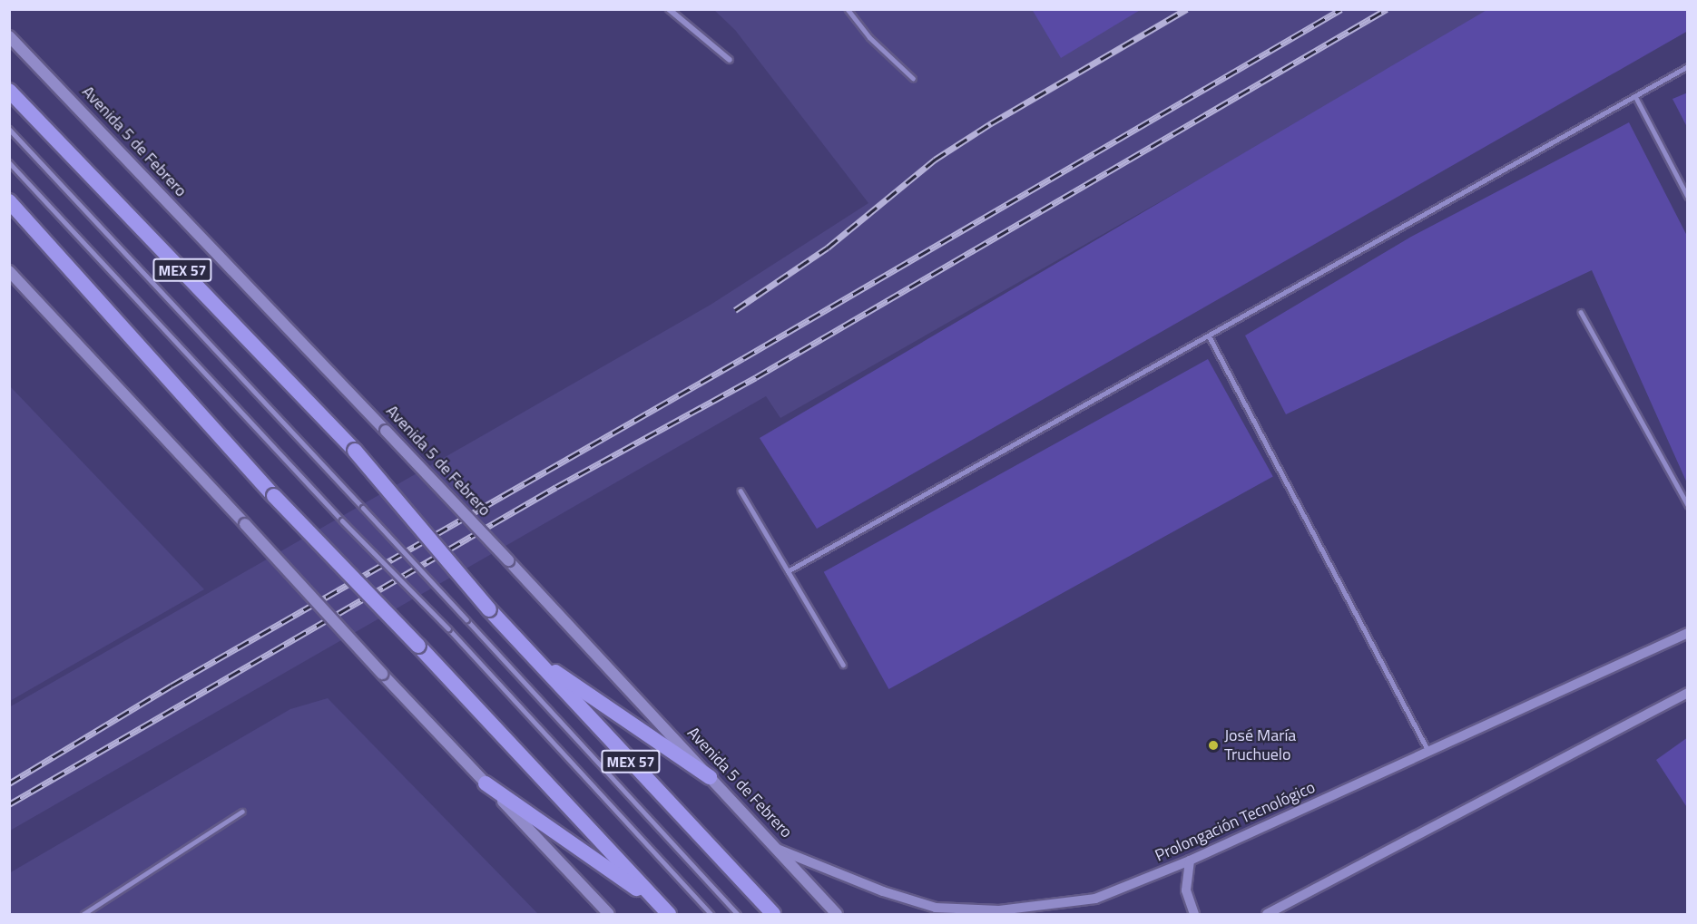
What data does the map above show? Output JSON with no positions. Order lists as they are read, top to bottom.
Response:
{
  "streets": {
    "highway": ["MEX 57"],
    "main road": ["Avenida 5 de Febrero"],
    "street": ["Prolongación Tecnológico"]
  },
  "crossings": [
    ["Avenida 5 de Febrero", "Prolongación Tecnológico"]
  ],
  "places": ["José María Truchuelo"]
}
